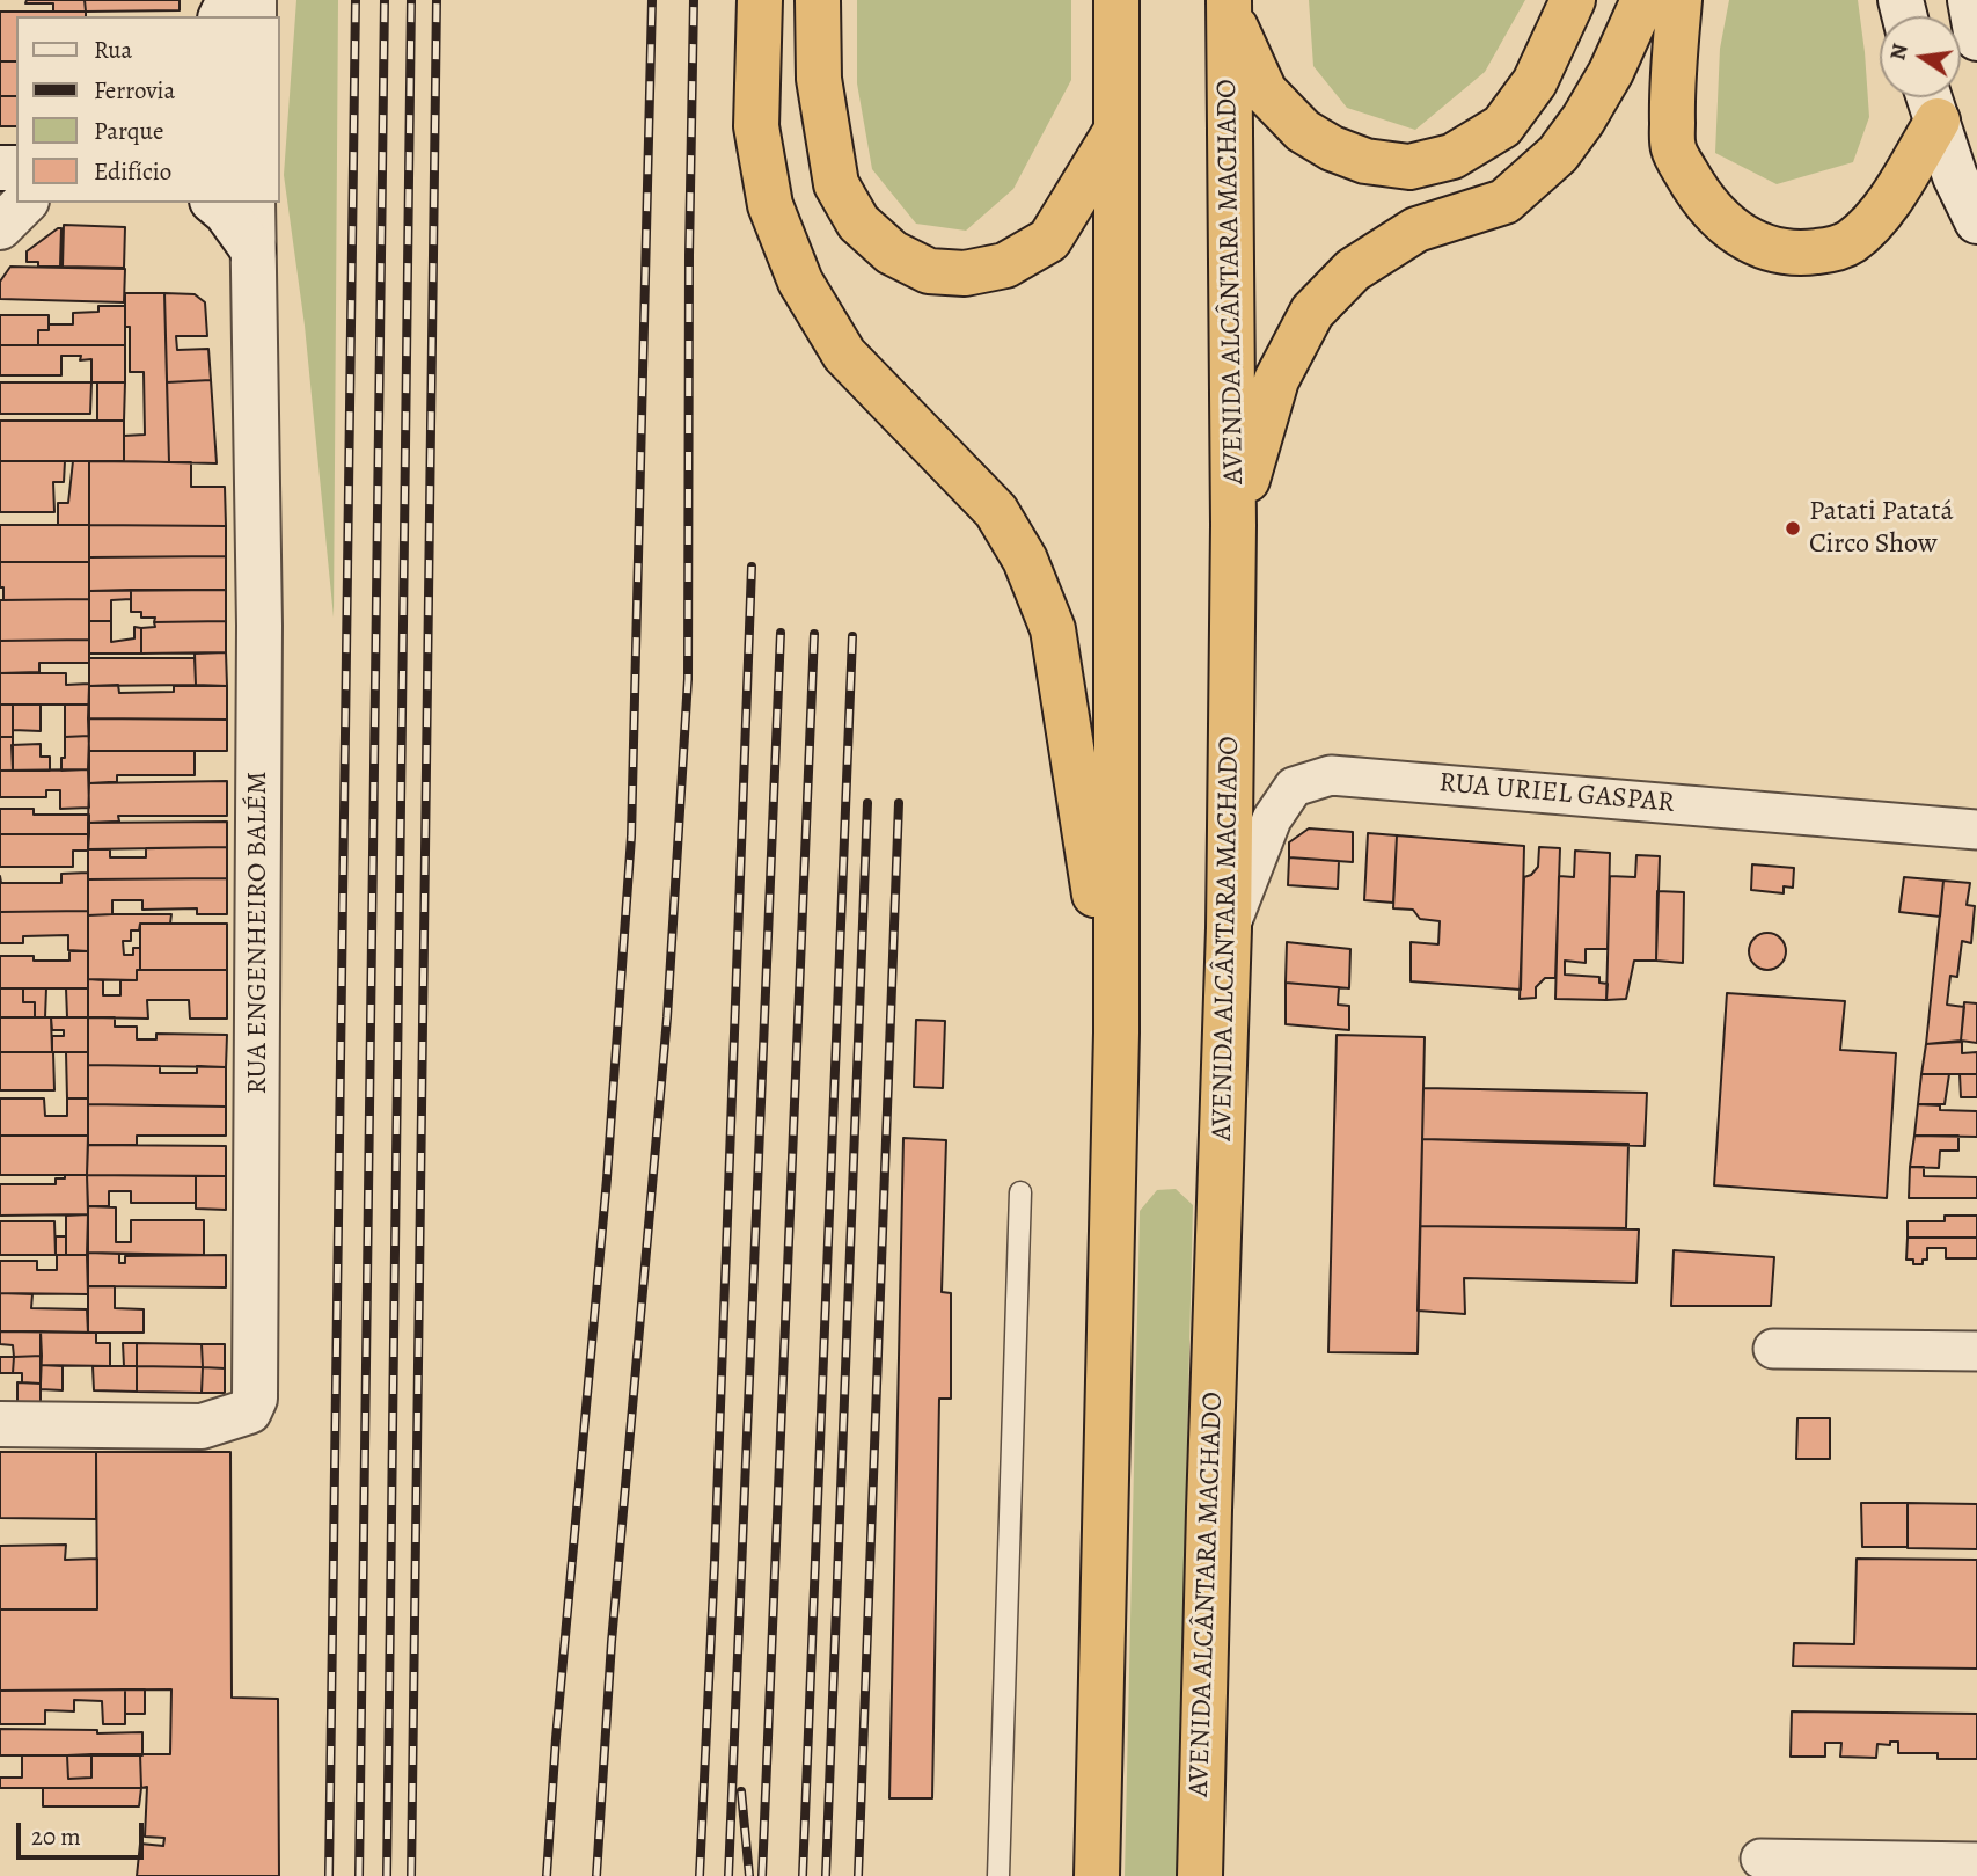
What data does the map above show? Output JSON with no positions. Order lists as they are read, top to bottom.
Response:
{
  "streets": {
    "highway": ["AVENIDA ALCÂNTARA MACHADO"],
    "street": ["RUA URIEL GASPAR", "RUA ENGENHEIRO BALÉM"]
  },
  "crossings": [
    ["AVENIDA ALCÂNTARA MACHADO", "RUA URIEL GASPAR"]
  ],
  "places": ["Patati Patatá Circo Show"],
  "legend": [
    "Rua",
    "Ferrovia",
    "Parque",
    "Edifício"
  ],
  "scale_bar": "20 m",
  "north": "left"
}
